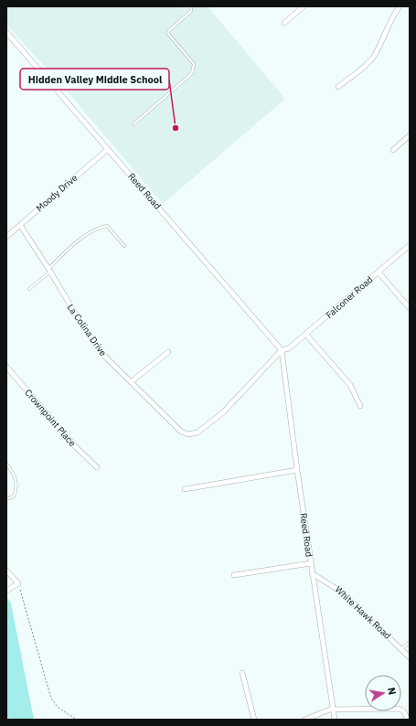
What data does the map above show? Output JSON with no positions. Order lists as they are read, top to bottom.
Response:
{
  "streets": {
    "street": [
      "Reed Road",
      "Moody Drive",
      "Falconer Road",
      "La Colina Drive",
      "Crownpoint Place",
      "White Hawk Road"
    ]
  },
  "crossings": [
    ["Reed Road", "Moody Drive"],
    ["Reed Road", "Falconer Road"],
    ["Reed Road", "La Colina Drive"],
    ["Reed Road", "White Hawk Road"],
    ["Moody Drive", "La Colina Drive"],
    ["Falconer Road", "La Colina Drive"]
  ],
  "places": ["Hidden Valley Middle School"],
  "north": "right"
}
